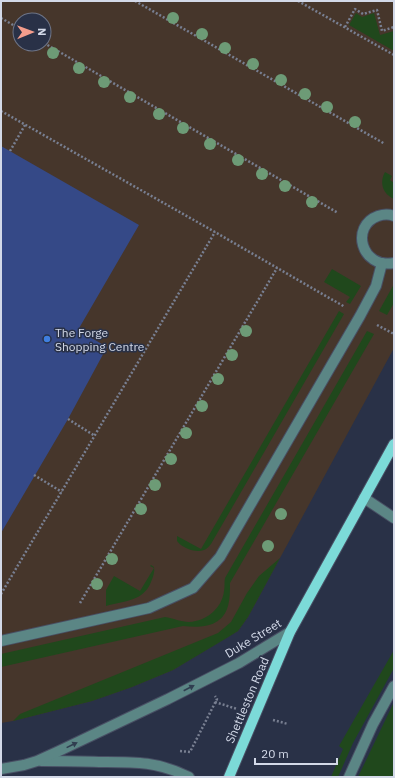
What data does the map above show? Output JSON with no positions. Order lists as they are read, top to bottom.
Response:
{
  "streets": {
    "main road": ["Duke Street", "Shettleston Road"]
  },
  "crossings": [
    ["Duke Street", "Shettleston Road"]
  ],
  "places": ["The Forge Shopping Centre"],
  "scale_bar": "20 m",
  "north": "right"
}
